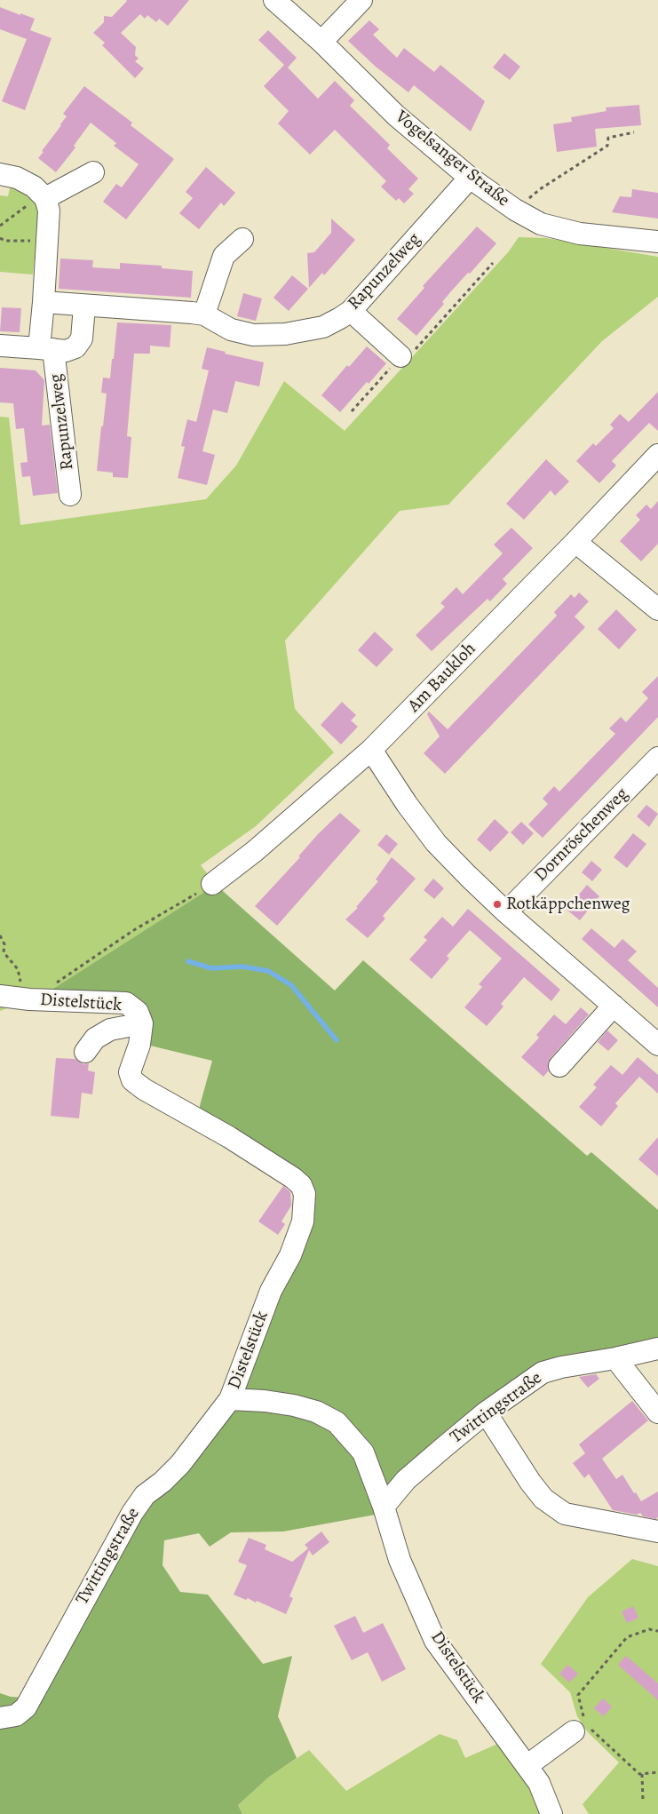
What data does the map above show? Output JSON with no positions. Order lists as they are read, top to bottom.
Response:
{
  "streets": {
    "street": [
      "Vogelsanger Straße",
      "Rapunzelweg",
      "Am Baukloh",
      "Dornröschenweg",
      "Distelstück",
      "Twittingstraße"
    ]
  },
  "crossings": [
    ["Vogelsanger Straße", "Rapunzelweg"],
    ["Distelstück", "Twittingstraße"]
  ],
  "places": ["Rotkäppchenweg"]
}
